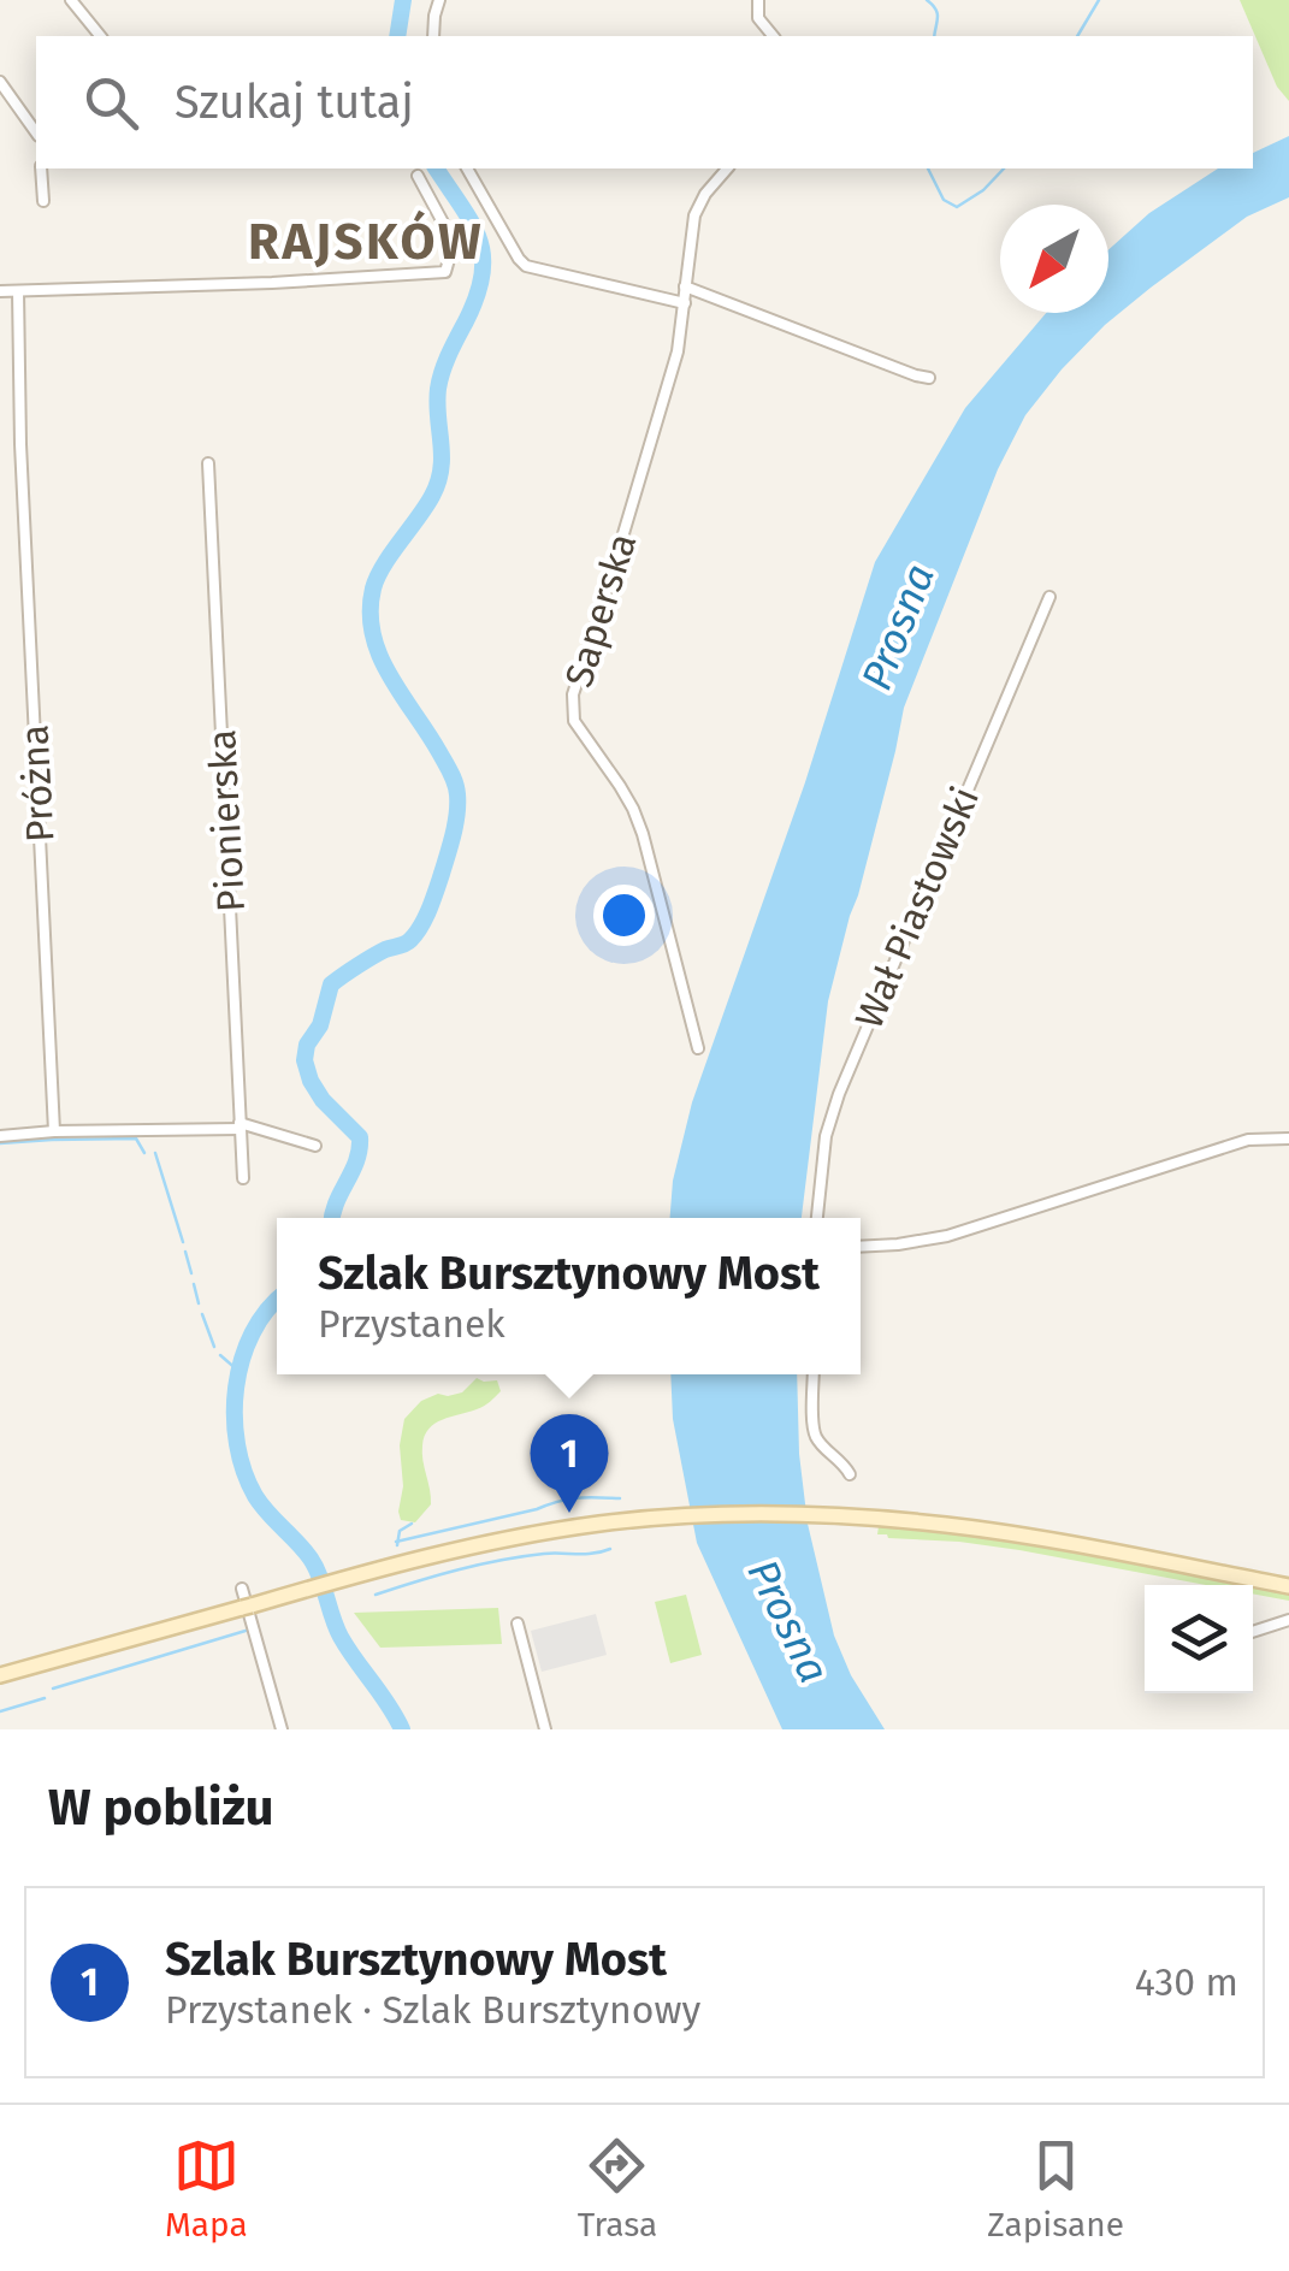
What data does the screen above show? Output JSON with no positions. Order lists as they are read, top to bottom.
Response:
{
  "streets": {
    "street": [
      "Saperska",
      "Próżna",
      "Pionierska",
      "Wał Piastowski"
    ]
  },
  "districts": ["RAJSKÓW"],
  "water": ["Prosna"],
  "north": "bottom left",
  "page": {
    "search": "Szukaj tutaj",
    "popup": ["Szlak Bursztynowy Most", "Przystanek"],
    "pins": "1",
    "heading": "W pobliżu",
    "list": [
      {
        "mark": "1",
        "name": "Szlak Bursztynowy Most",
        "note": "Przystanek · Szlak Bursztynowy",
        "value": "430 m"
      }
    ],
    "nav": ["Mapa", "Trasa", "Zapisane"]
  }
}
